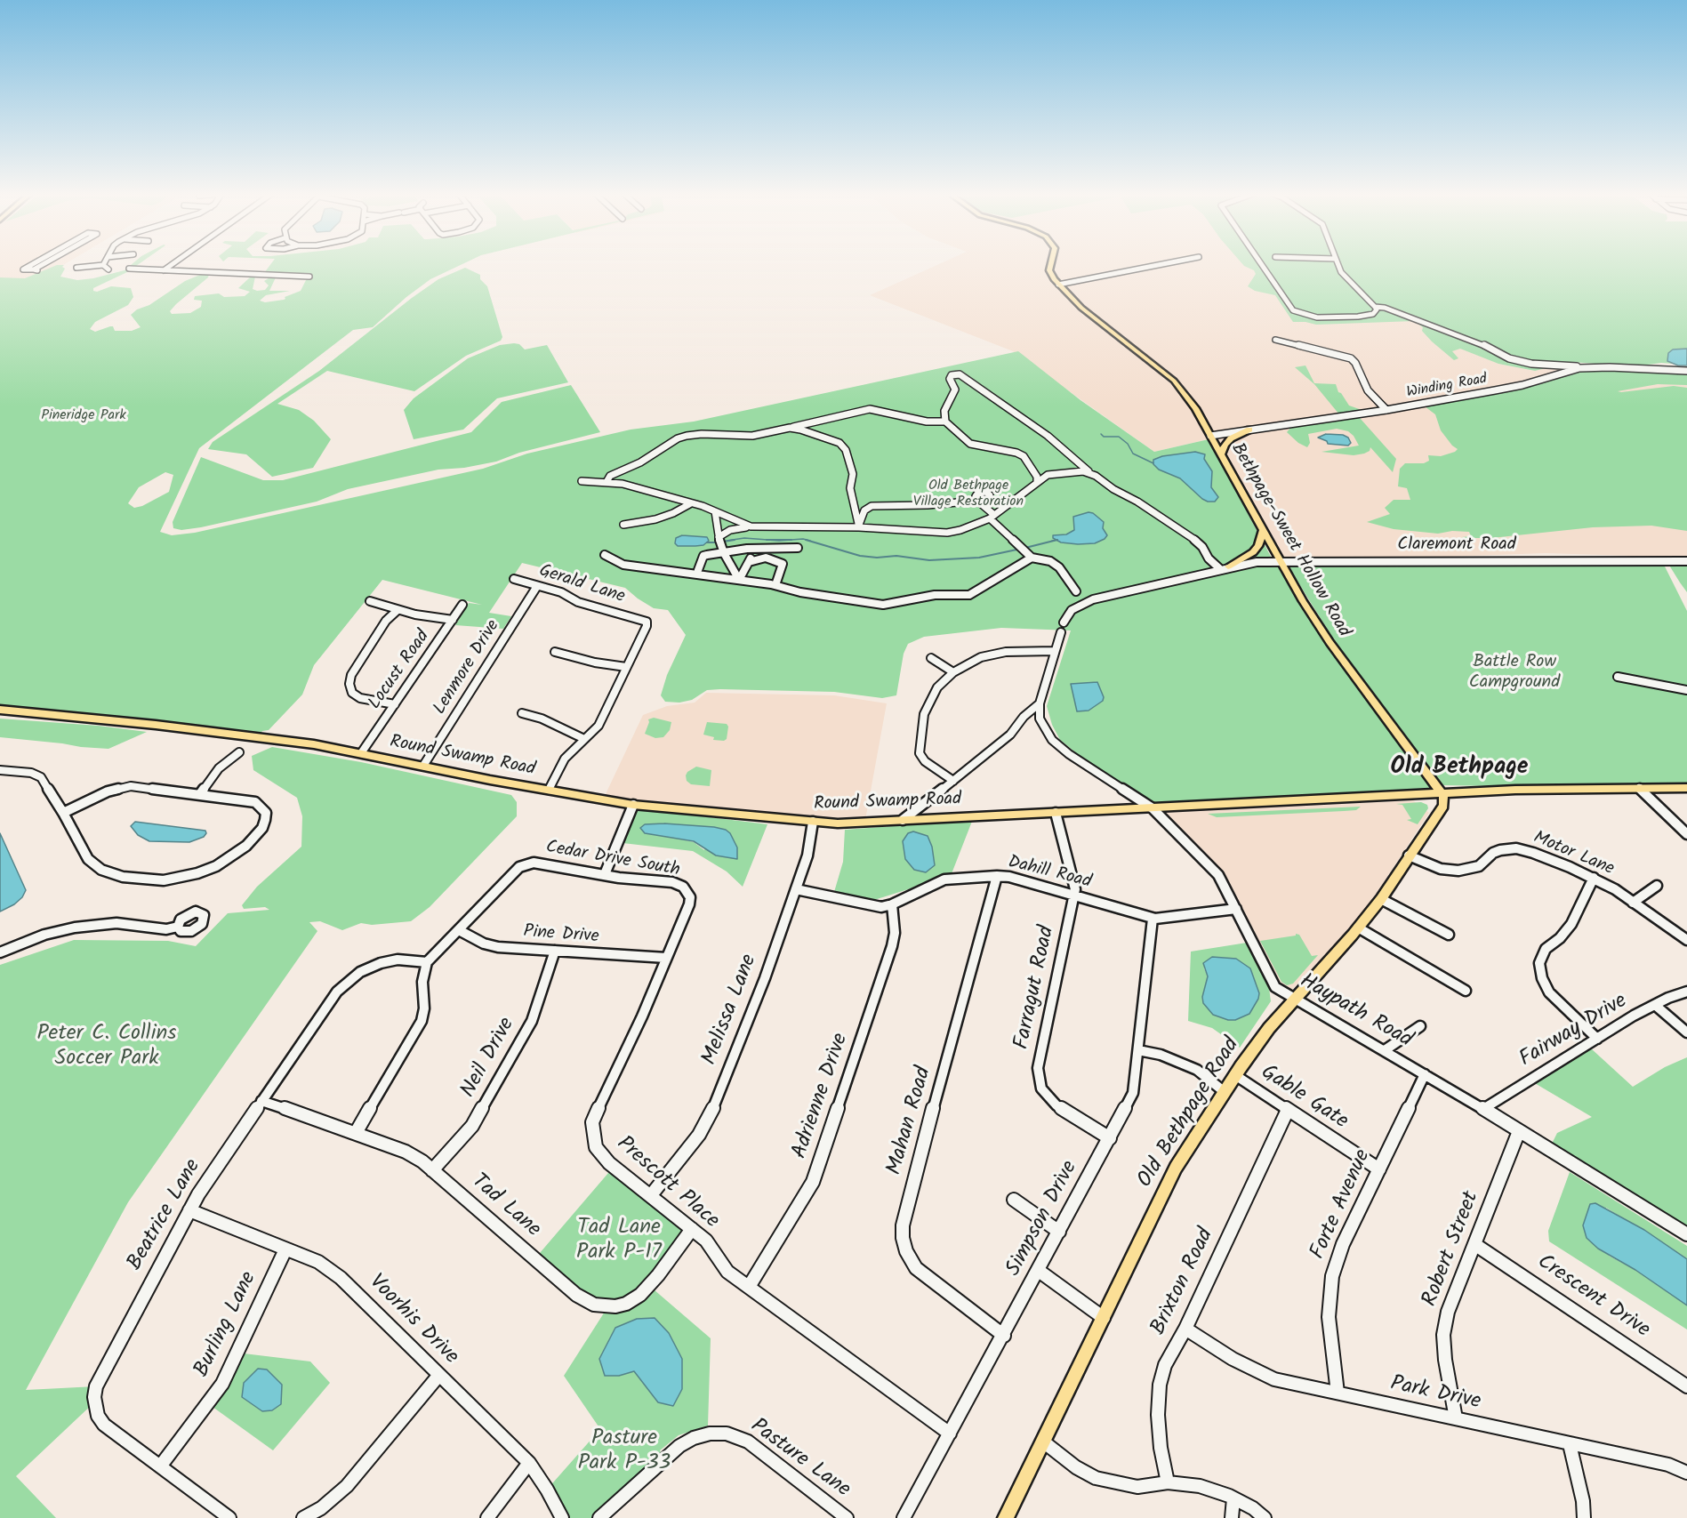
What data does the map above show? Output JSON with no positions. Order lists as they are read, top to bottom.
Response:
{
  "streets": {
    "main road": ["Bethpage-Sweet Hollow Road", "Round Swamp Road", "Old Bethpage Road"],
    "street": [
      "Winding Road",
      "Claremont Road",
      "Gerald Lane",
      "Lenmore Drive",
      "Locust Road",
      "Motor Lane",
      "Cedar Drive South",
      "Dahill Road",
      "Pine Drive",
      "Farragut Road",
      "Melissa Lane",
      "Haypath Road",
      "Fairway Drive",
      "Neil Drive",
      "Adrienne Drive",
      "Gable Gate",
      "Mahan Road",
      "Prescott Place",
      "Forte Avenue",
      "Tad Lane",
      "Beatrice Lane",
      "Simpson Drive",
      "Robert Street",
      "Brixton Road",
      "Crescent Drive",
      "Voorhis Drive",
      "Burling Lane",
      "Park Drive",
      "Pasture Lane"
    ]
  },
  "crossings": [
    ["Winding Road", "Bethpage-Sweet Hollow Road"],
    ["Bethpage-Sweet Hollow Road", "Claremont Road"],
    ["Bethpage-Sweet Hollow Road", "Round Swamp Road"],
    ["Bethpage-Sweet Hollow Road", "Old Bethpage Road"],
    ["Gerald Lane", "Lenmore Drive"],
    ["Lenmore Drive", "Round Swamp Road"],
    ["Locust Road", "Round Swamp Road"],
    ["Round Swamp Road", "Farragut Road"],
    ["Round Swamp Road", "Melissa Lane"],
    ["Round Swamp Road", "Haypath Road"],
    ["Round Swamp Road", "Old Bethpage Road"],
    ["Motor Lane", "Old Bethpage Road"],
    ["Cedar Drive South", "Pine Drive"],
    ["Cedar Drive South", "Prescott Place"],
    ["Dahill Road", "Farragut Road"],
    ["Dahill Road", "Melissa Lane"],
    ["Dahill Road", "Haypath Road"],
    ["Dahill Road", "Adrienne Drive"],
    ["Dahill Road", "Mahan Road"],
    ["Dahill Road", "Simpson Drive"],
    ["Pine Drive", "Neil Drive"],
    ["Pine Drive", "Prescott Place"],
    ["Farragut Road", "Simpson Drive"],
    ["Melissa Lane", "Prescott Place"],
    ["Haypath Road", "Fairway Drive"],
    ["Haypath Road", "Old Bethpage Road"],
    ["Haypath Road", "Forte Avenue"],
    ["Haypath Road", "Robert Street"],
    ["Neil Drive", "Tad Lane"],
    ["Adrienne Drive", "Prescott Place"],
    ["Gable Gate", "Old Bethpage Road"],
    ["Gable Gate", "Forte Avenue"],
    ["Gable Gate", "Brixton Road"],
    ["Mahan Road", "Simpson Drive"],
    ["Prescott Place", "Tad Lane"],
    ["Prescott Place", "Simpson Drive"],
    ["Forte Avenue", "Park Drive"],
    ["Tad Lane", "Beatrice Lane"],
    ["Beatrice Lane", "Voorhis Drive"],
    ["Beatrice Lane", "Burling Lane"],
    ["Robert Street", "Crescent Drive"],
    ["Robert Street", "Park Drive"],
    ["Brixton Road", "Park Drive"],
    ["Voorhis Drive", "Burling Lane"]
  ],
  "districts": ["Old Bethpage"],
  "parks": [
    "Pineridge Park",
    "Old Bethpage Village Restoration",
    "Battle Row Campground",
    "Peter C. Collins Soccer Park",
    "Tad Lane Park P-17",
    "Pasture Park P-33"
  ]
}
